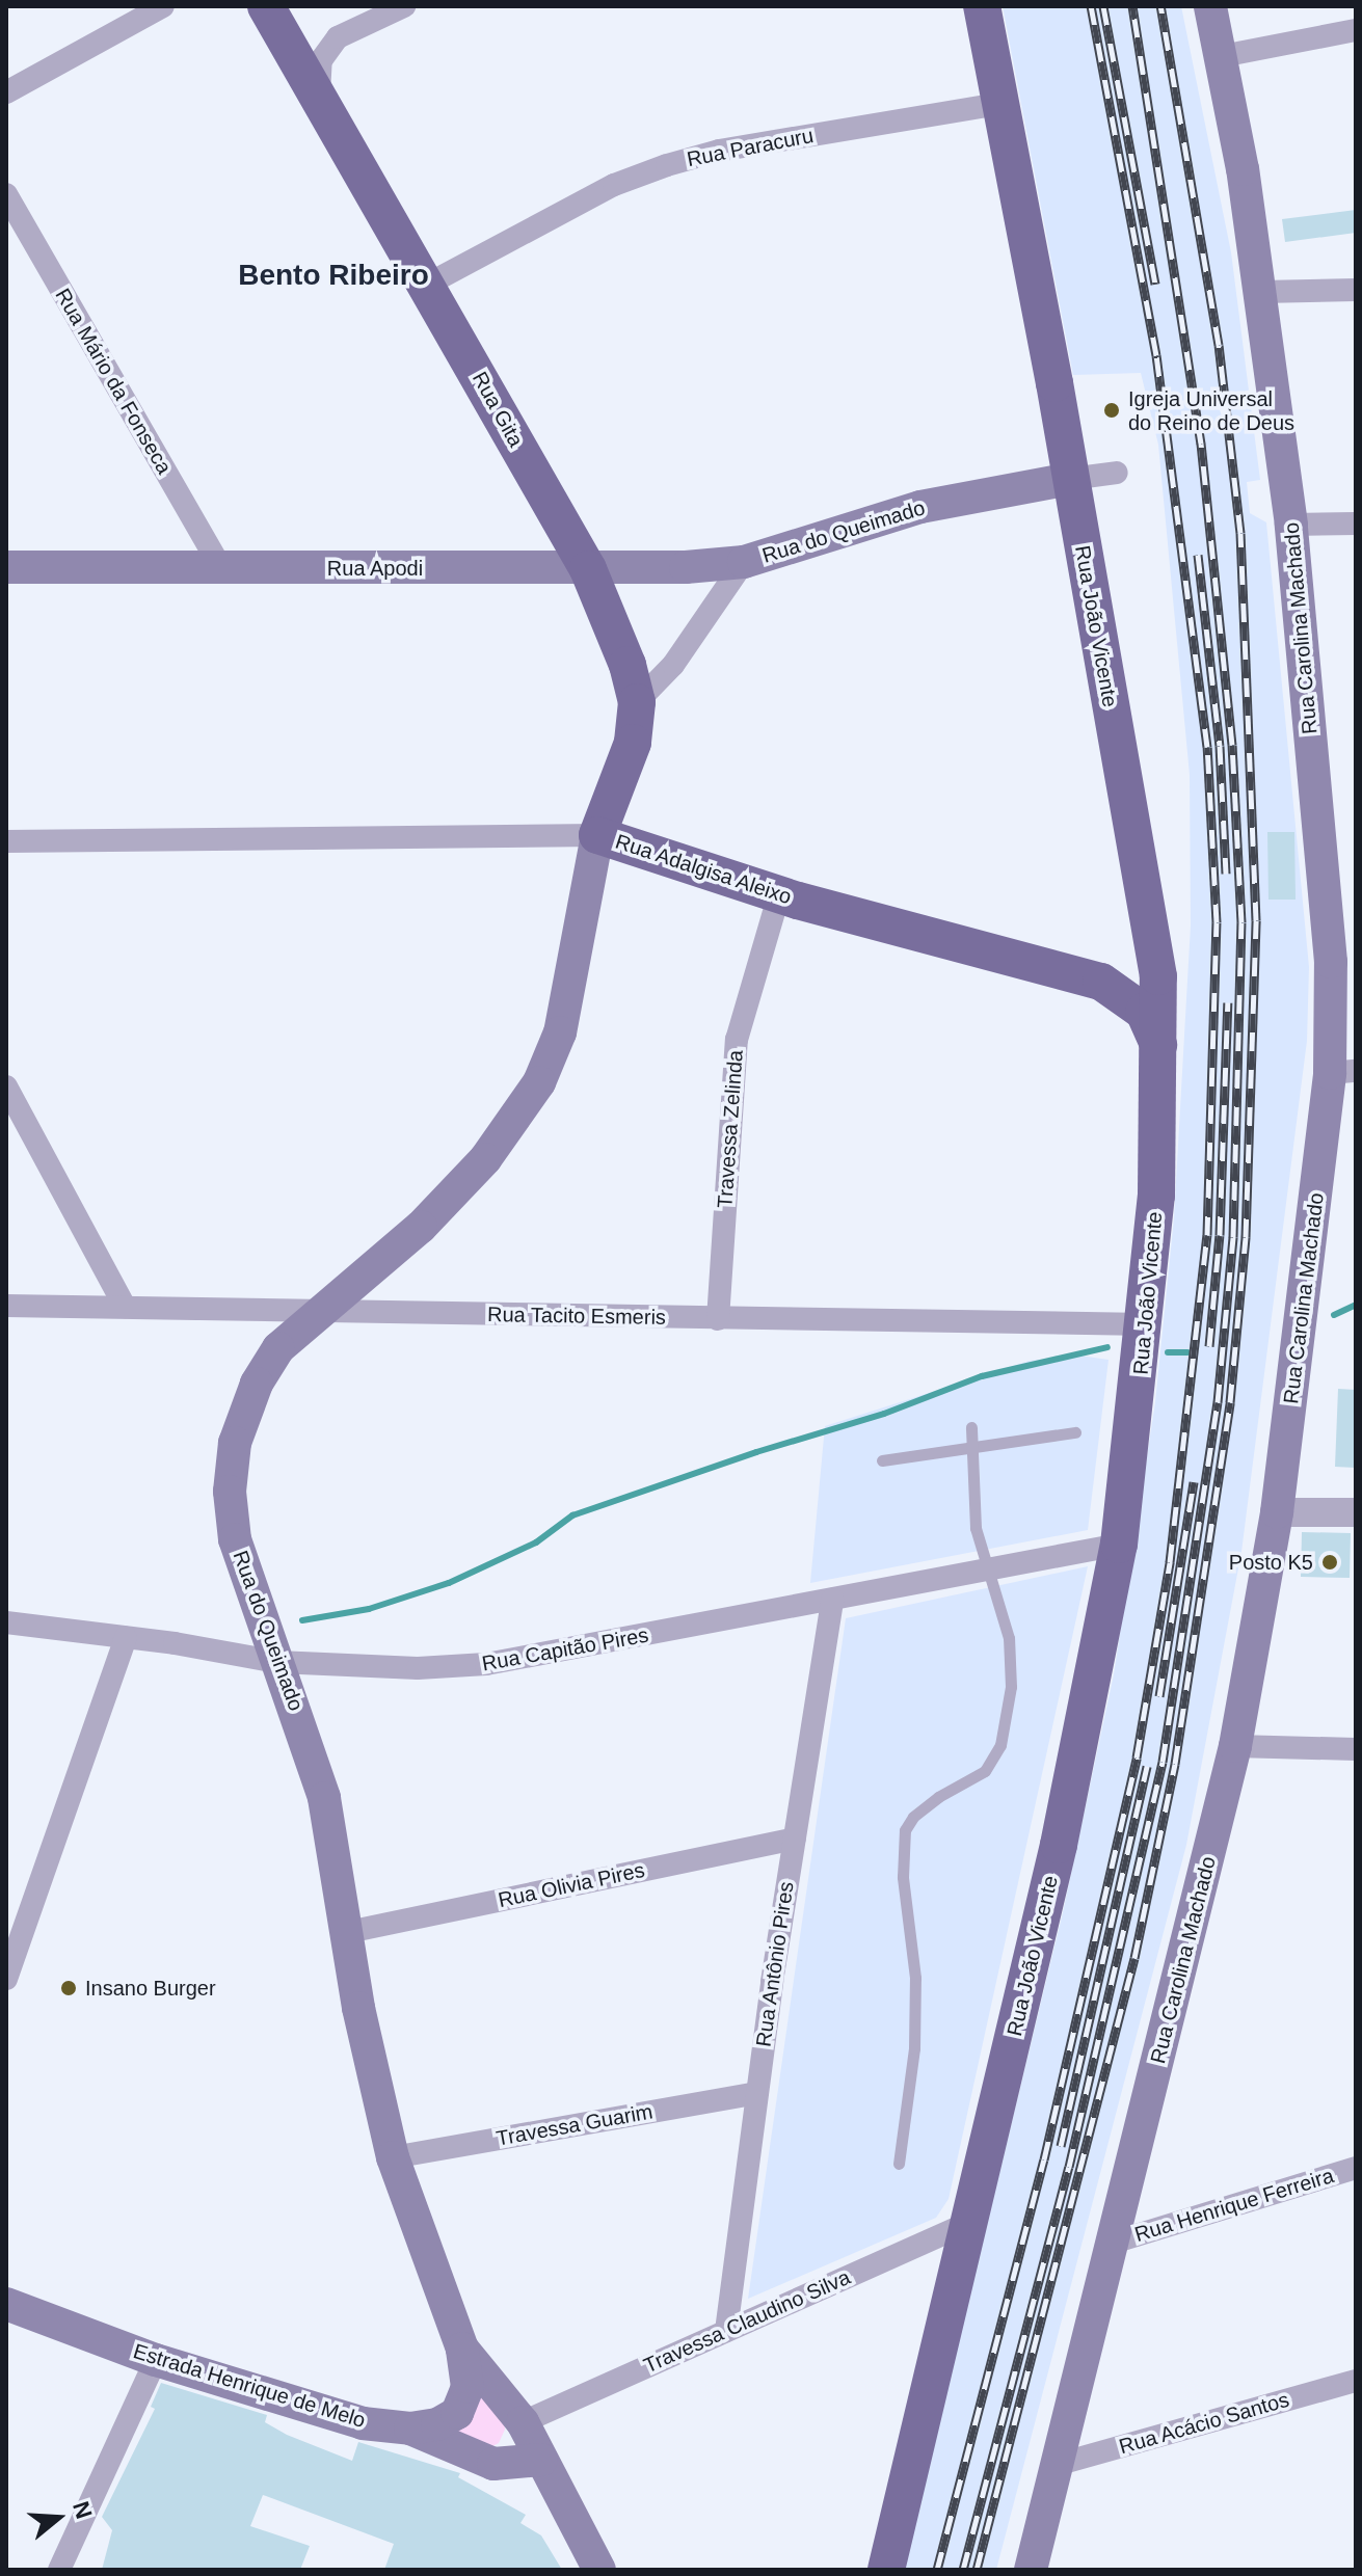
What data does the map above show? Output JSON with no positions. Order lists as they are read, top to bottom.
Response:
{
  "streets": {
    "main road": [
      "Rua Gita",
      "Rua do Queimado",
      "Rua Apodi",
      "Rua João Vicente",
      "Rua Carolina Machado",
      "Rua Adalgisa Aleixo",
      "Estrada Henrique de Melo"
    ],
    "street": [
      "Rua Paracuru",
      "Rua Mário da Fonseca",
      "Travessa Zelinda",
      "Rua Tacito Esmeris",
      "Rua Capitão Pires",
      "Rua Olivia Pires",
      "Rua Antônio Pires",
      "Travessa Guarim",
      "Rua Henrique Ferreira",
      "Travessa Claudino Silva",
      "Rua Acácio Santos"
    ]
  },
  "crossings": [
    ["Rua Paracuru", "Rua Gita"],
    ["Rua Paracuru", "Rua João Vicente"],
    ["Rua Mário da Fonseca", "Rua Apodi"],
    ["Rua Gita", "Rua do Queimado"],
    ["Rua Gita", "Rua Apodi"],
    ["Rua Gita", "Rua Adalgisa Aleixo"],
    ["Rua do Queimado", "Rua Apodi"],
    ["Rua do Queimado", "Rua João Vicente"],
    ["Rua do Queimado", "Rua Adalgisa Aleixo"],
    ["Rua do Queimado", "Rua Tacito Esmeris"],
    ["Rua do Queimado", "Rua Capitão Pires"],
    ["Rua do Queimado", "Rua Olivia Pires"],
    ["Rua do Queimado", "Travessa Guarim"],
    ["Rua do Queimado", "Travessa Claudino Silva"],
    ["Rua do Queimado", "Estrada Henrique de Melo"],
    ["Rua João Vicente", "Rua Adalgisa Aleixo"],
    ["Rua João Vicente", "Rua Tacito Esmeris"],
    ["Rua João Vicente", "Rua Capitão Pires"],
    ["Rua João Vicente", "Travessa Claudino Silva"],
    ["Rua Carolina Machado", "Rua Henrique Ferreira"],
    ["Rua Carolina Machado", "Rua Acácio Santos"],
    ["Rua Adalgisa Aleixo", "Travessa Zelinda"],
    ["Travessa Zelinda", "Rua Tacito Esmeris"],
    ["Rua Capitão Pires", "Rua Antônio Pires"],
    ["Rua Olivia Pires", "Rua Antônio Pires"],
    ["Rua Antônio Pires", "Travessa Guarim"],
    ["Rua Antônio Pires", "Travessa Claudino Silva"]
  ],
  "districts": ["Bento Ribeiro"],
  "places": ["Igreja Universal do Reino de Deus", "Posto K5", "Insano Burger"],
  "north": "right"
}
